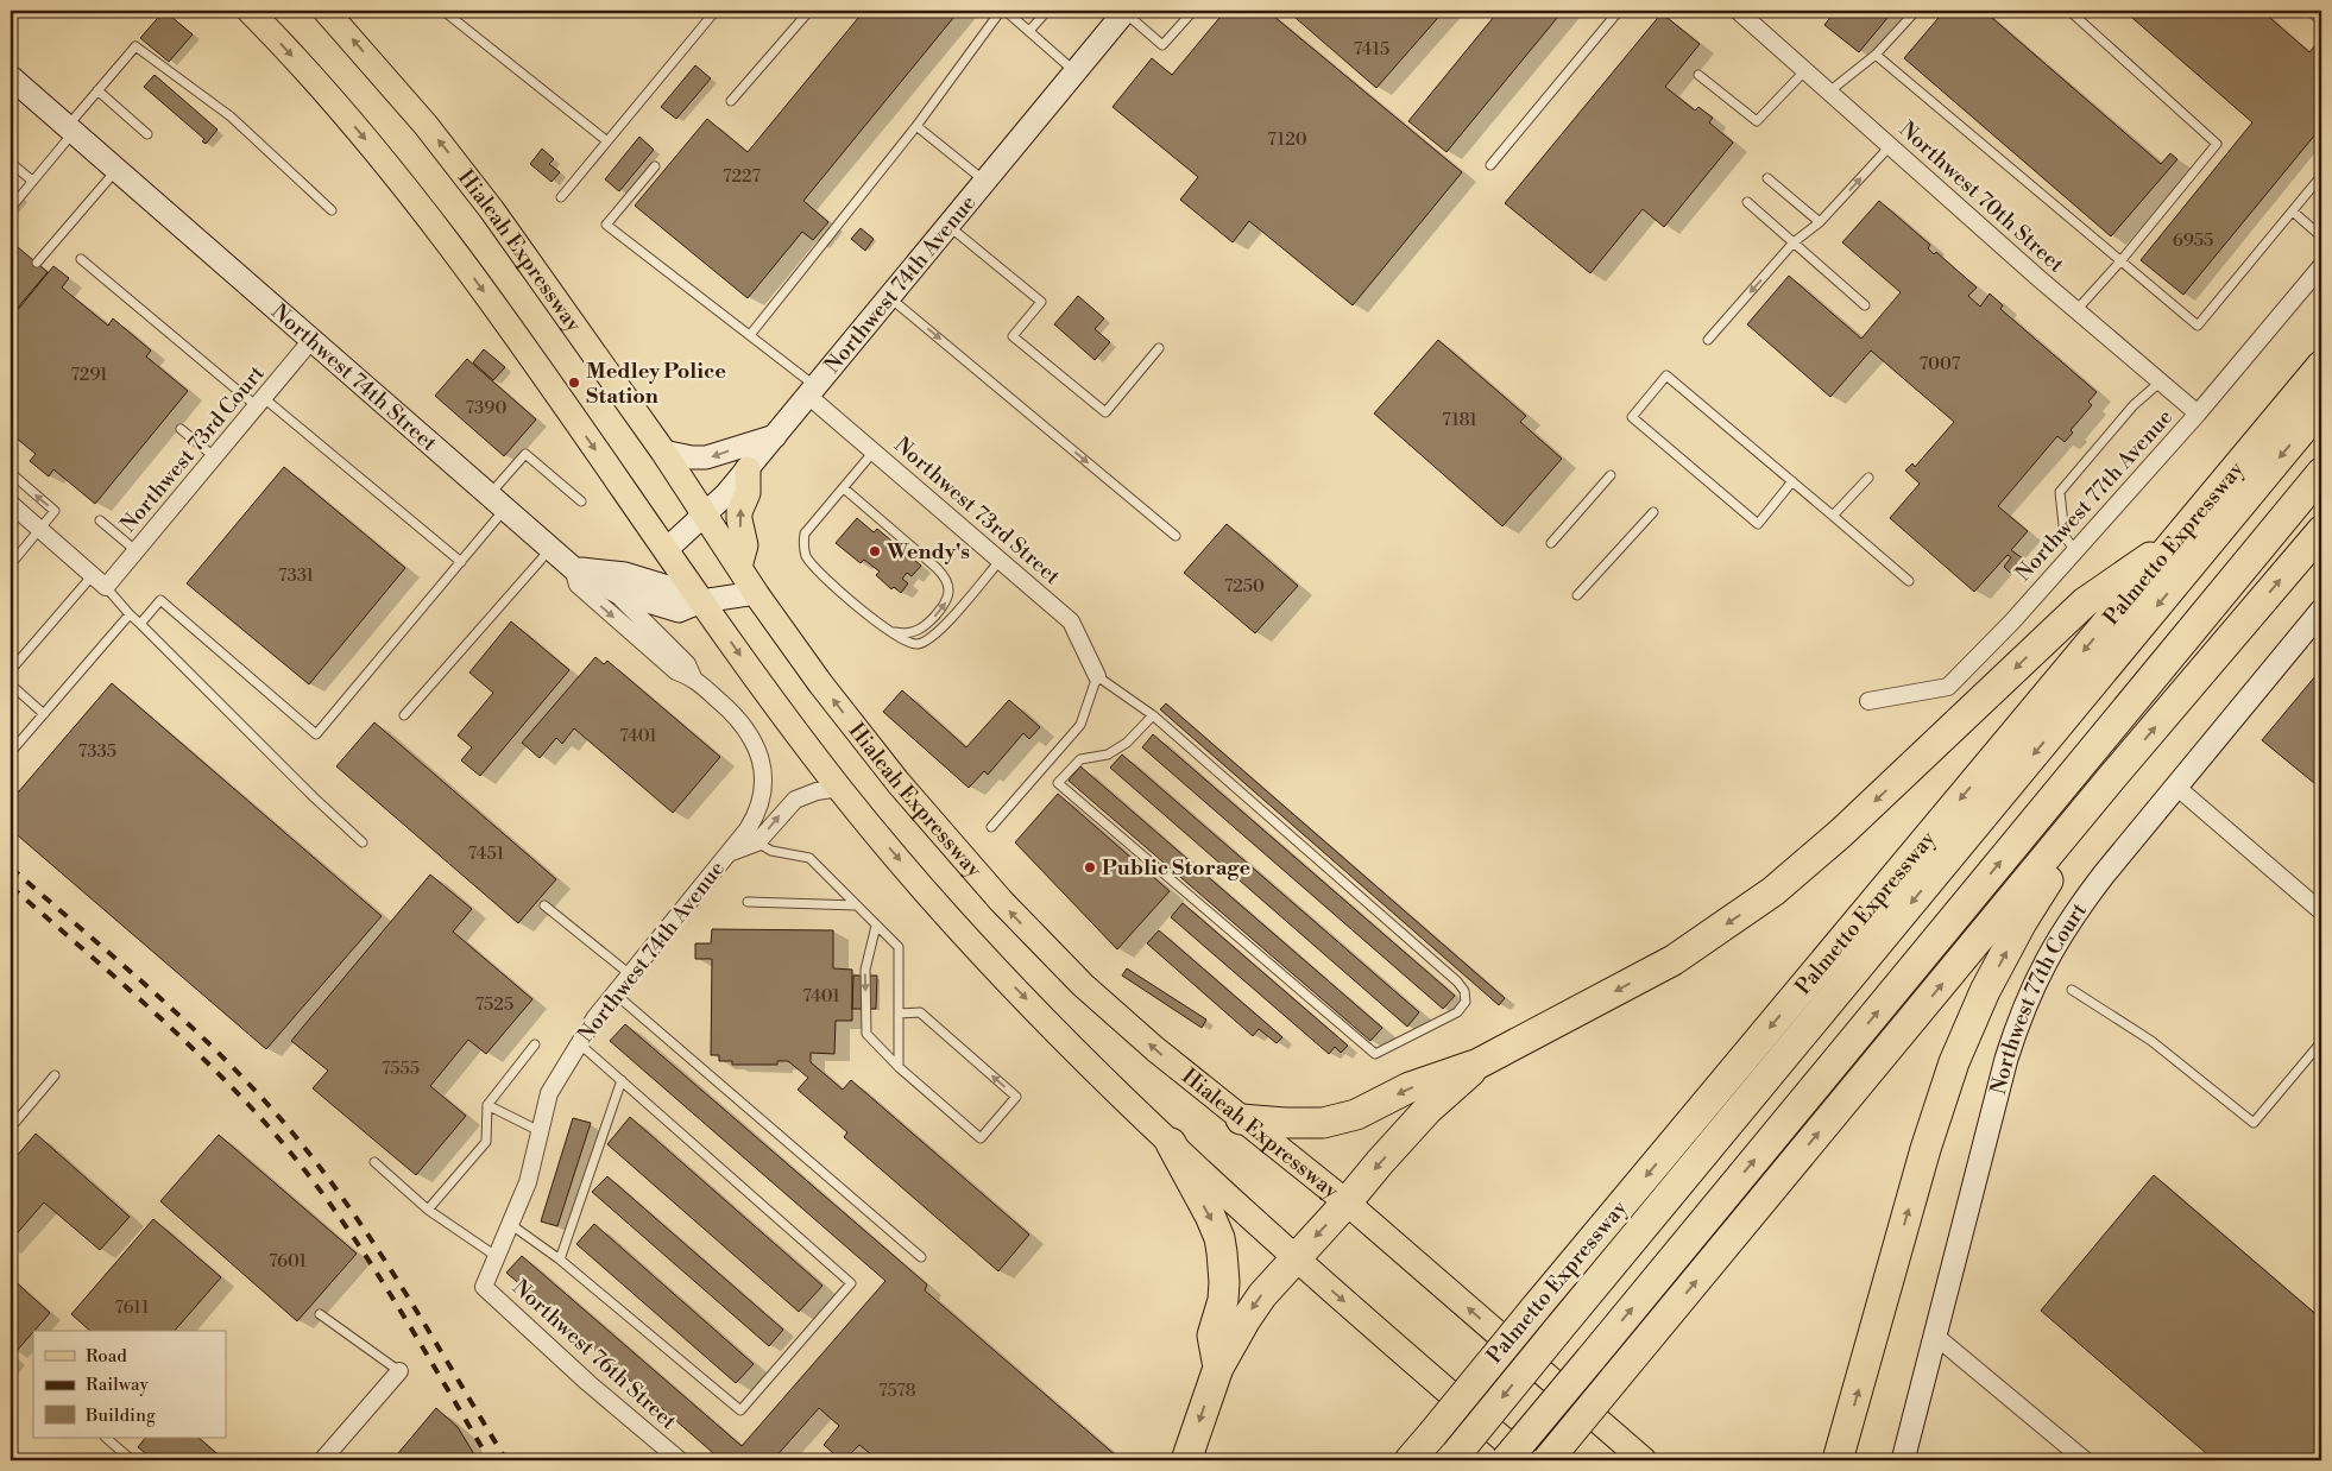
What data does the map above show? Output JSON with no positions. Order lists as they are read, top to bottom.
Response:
{
  "streets": {
    "highway": ["Palmetto Expressway"],
    "main road": ["Hialeah Expressway"],
    "street": [
      "Northwest 70th Street",
      "Northwest 74th Avenue",
      "Northwest 74th Street",
      "Northwest 73rd Court",
      "Northwest 77th Avenue",
      "Northwest 73rd Street",
      "Northwest 77th Court",
      "Northwest 76th Street"
    ]
  },
  "crossings": [
    ["Northwest 70th Street", "Northwest 77th Avenue"],
    ["Hialeah Expressway", "Northwest 74th Avenue"],
    ["Northwest 74th Avenue", "Northwest 74th Street"],
    ["Northwest 74th Avenue", "Northwest 73rd Street"],
    ["Northwest 74th Avenue", "Northwest 76th Street"],
    ["Northwest 74th Street", "Northwest 73rd Court"]
  ],
  "places": ["Medley Police Station", "Wendy's", "Public Storage"],
  "house_numbers": [
    "7415",
    "7120",
    "7227",
    "6955",
    "7007",
    "7291",
    "7390",
    "7181",
    "7331",
    "7250",
    "7401",
    "7335",
    "7451",
    "7401",
    "7525",
    "7555",
    "7601",
    "7611",
    "7578"
  ],
  "legend": ["Road", "Railway", "Building"]
}
